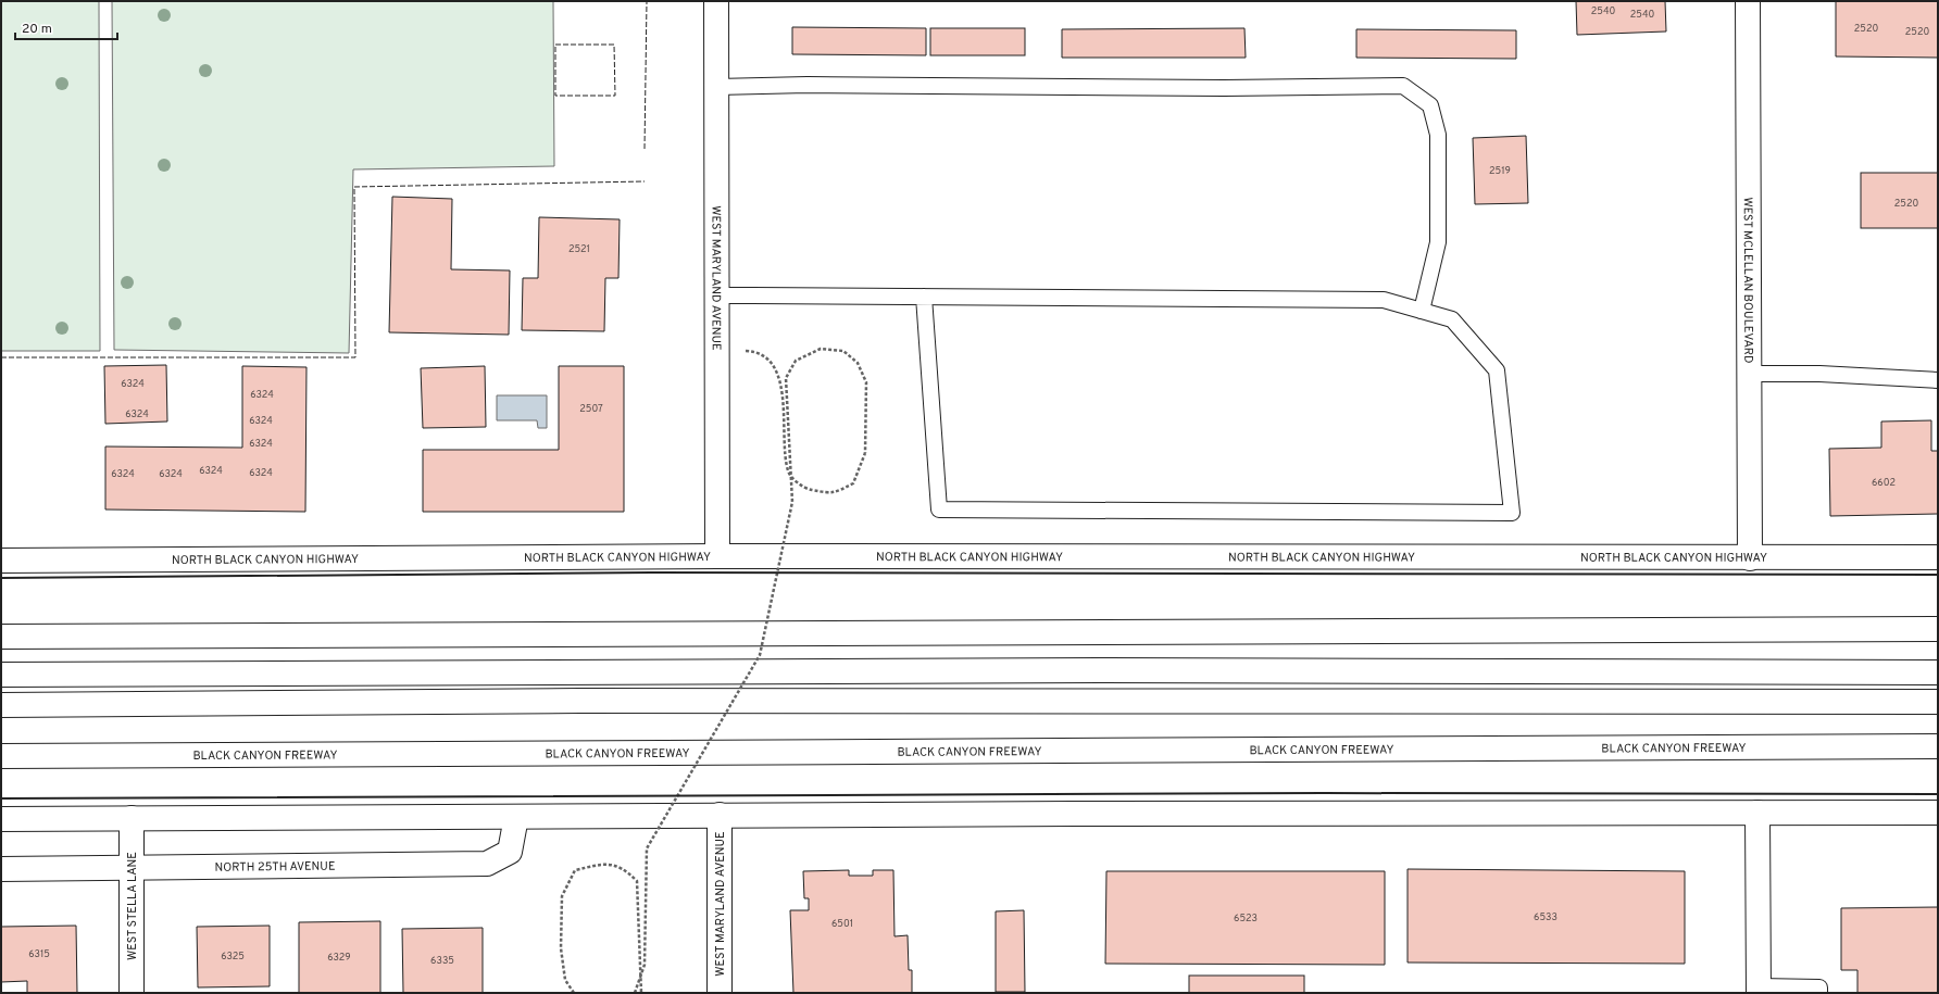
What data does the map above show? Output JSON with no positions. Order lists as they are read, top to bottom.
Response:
{
  "streets": {
    "main road": [
      "WEST MARYLAND AVENUE",
      "WEST MCLELLAN BOULEVARD",
      "NORTH BLACK CANYON HIGHWAY",
      "BLACK CANYON FREEWAY",
      "NORTH 25TH AVENUE",
      "WEST STELLA LANE"
    ]
  },
  "crossings": [
    ["WEST MARYLAND AVENUE", "NORTH BLACK CANYON HIGHWAY"],
    ["WEST MCLELLAN BOULEVARD", "NORTH BLACK CANYON HIGHWAY"],
    ["NORTH 25TH AVENUE", "WEST STELLA LANE"]
  ],
  "house_numbers": [
    "2540",
    "2540",
    "2520",
    "2520",
    "2519",
    "2520",
    "2521",
    "6324",
    "6324",
    "2507",
    "6324",
    "6324",
    "6324",
    "6324",
    "6324",
    "6324",
    "6324",
    "6602",
    "6533",
    "6523",
    "6501",
    "6315",
    "6325",
    "6329",
    "6335"
  ],
  "scale_bar": "20 m"
}
